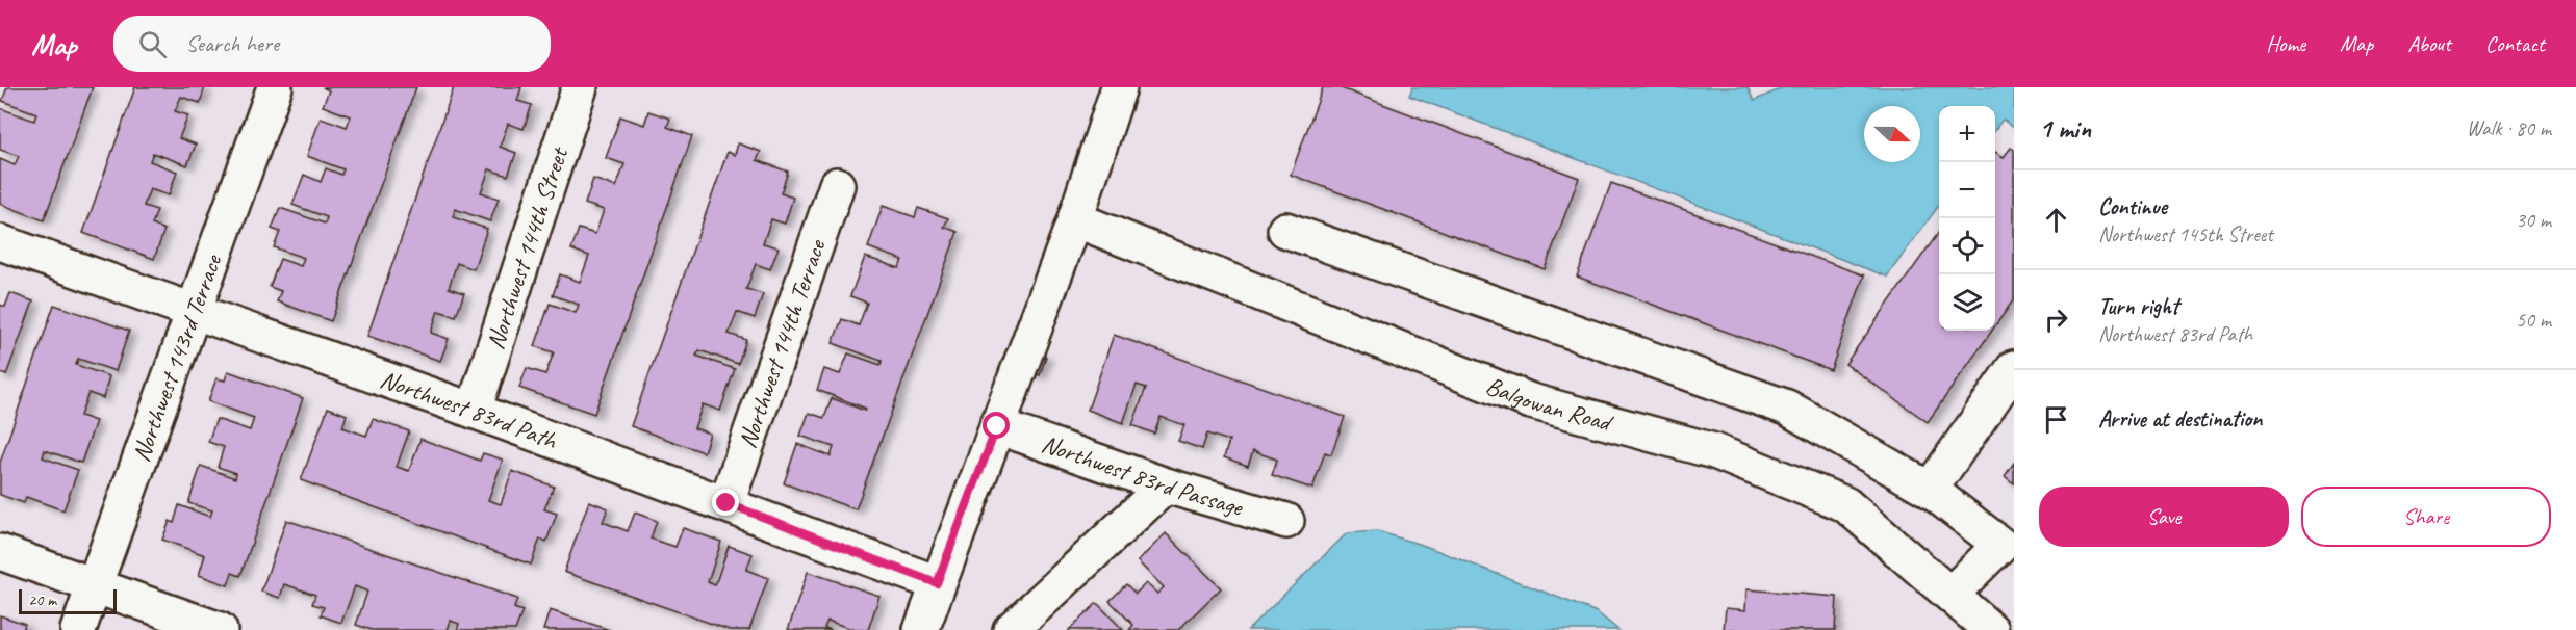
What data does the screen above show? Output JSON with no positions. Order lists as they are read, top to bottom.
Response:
{
  "streets": {
    "street": [
      "Northwest 144th Street",
      "Northwest 144th Terrace",
      "Northwest 143rd Terrace",
      "Balgowan Road",
      "Northwest 83rd Path",
      "Northwest 83rd Passage"
    ]
  },
  "crossings": [
    ["Northwest 144th Street", "Northwest 83rd Path"],
    ["Northwest 144th Terrace", "Northwest 83rd Path"],
    ["Northwest 143rd Terrace", "Northwest 83rd Path"]
  ],
  "scale_bar": "20 m",
  "north": "right",
  "page": {
    "header": "Map",
    "search": "Search here",
    "nav": [
      "Home",
      "Map",
      "About",
      "Contact"
    ],
    "heading": ["1 min", "Walk · 80 m"],
    "map_buttons": ["+", "−"],
    "list": [
      ["Continue", "Northwest 145th Street", "30 m"],
      ["Turn right", "Northwest 83rd Path", "50 m"],
      "Arrive at destination"
    ],
    "buttons": ["Save", "Share"],
    "scale": "20 m"
  }
}
